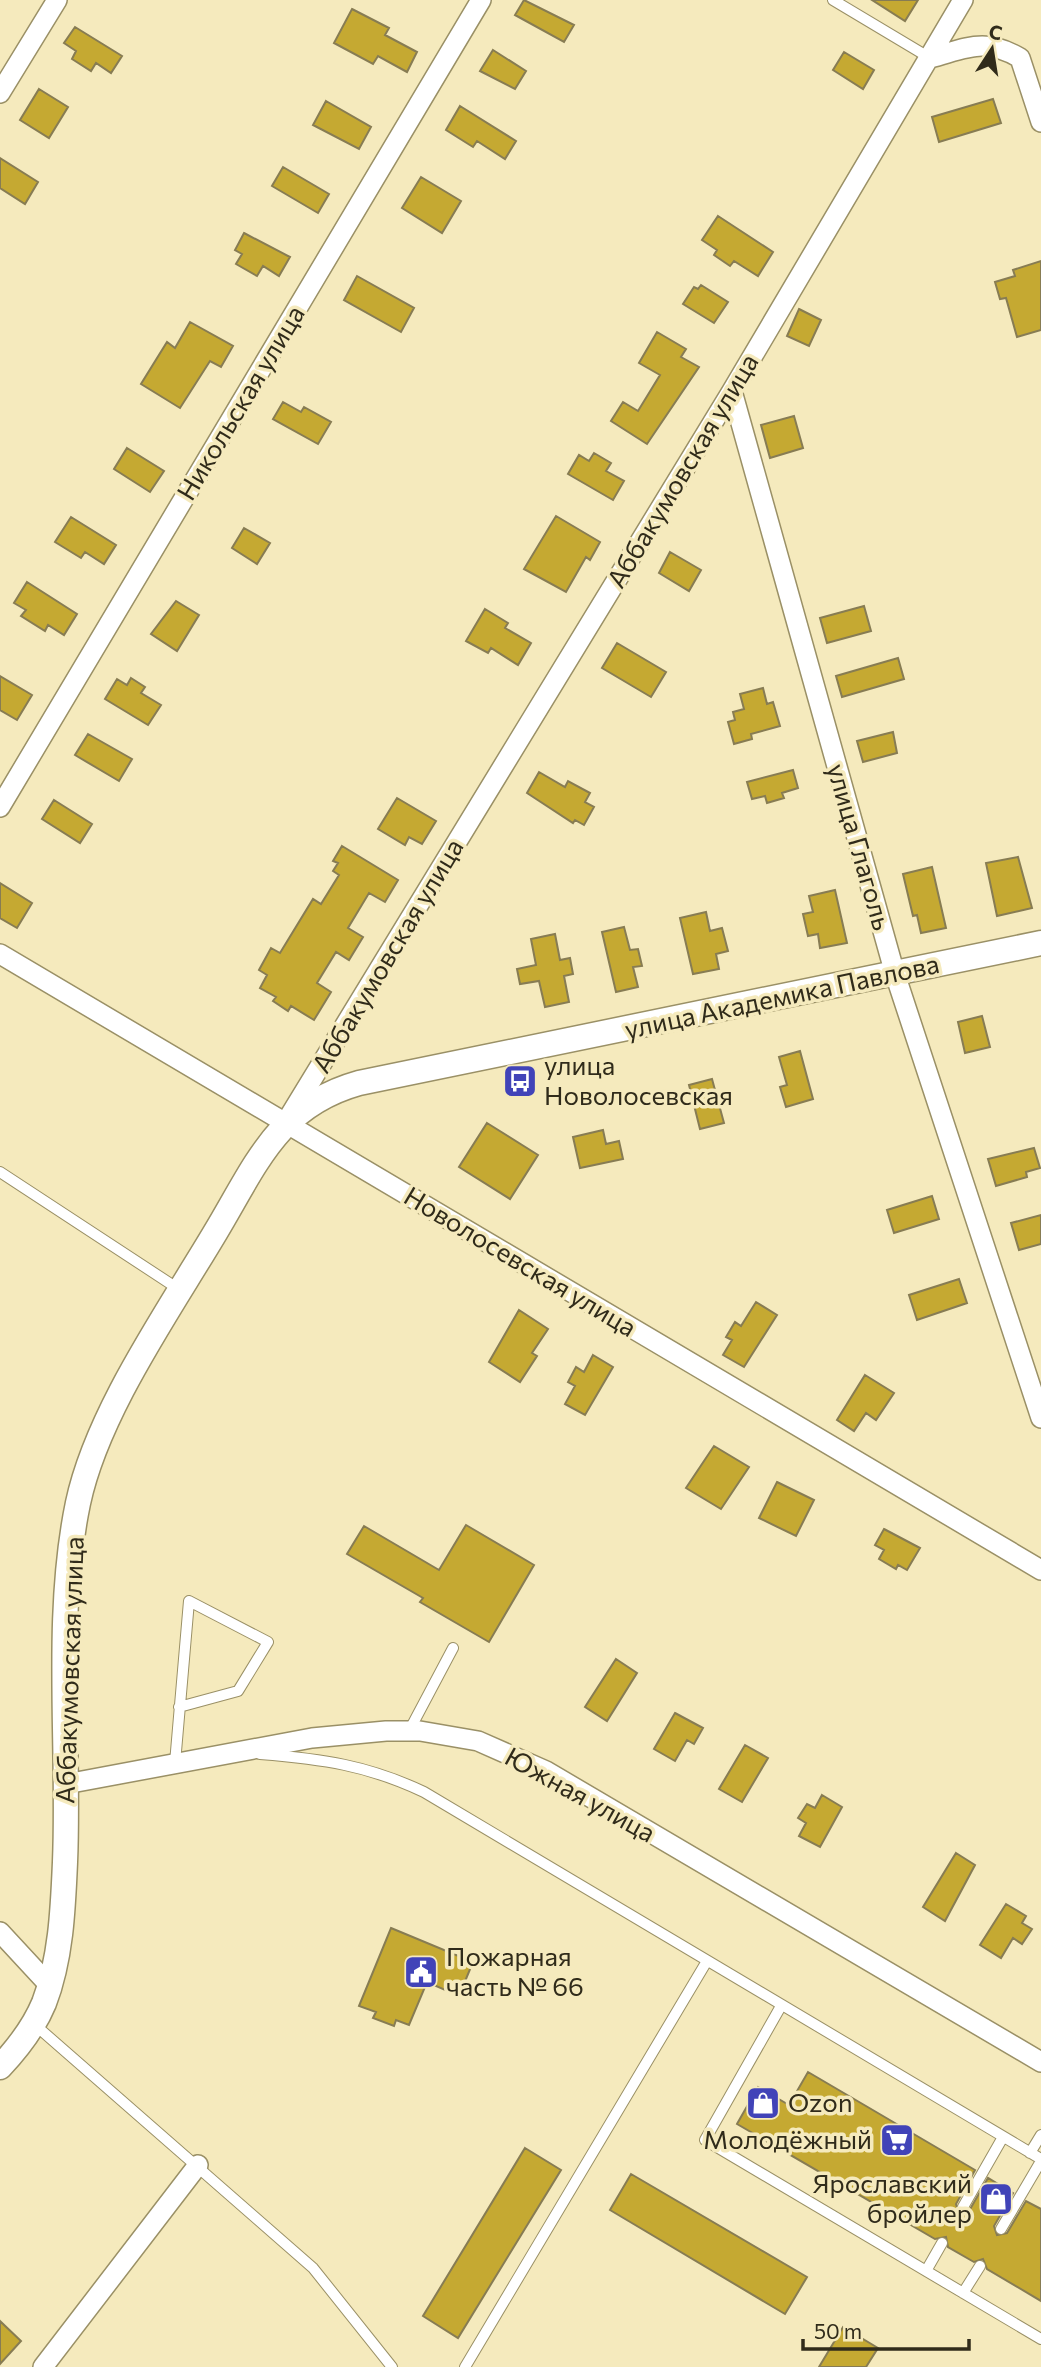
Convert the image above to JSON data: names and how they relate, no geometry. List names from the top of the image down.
{
  "streets": {
    "street": [
      "Никольская улица",
      "Аббакумовская улица",
      "улица Глаголь",
      "улица Академика Павлова",
      "Новолосевская улица",
      "Южная улица"
    ]
  },
  "crossings": [
    ["Аббакумовская улица", "улица Глаголь"],
    ["Аббакумовская улица", "улица Академика Павлова"],
    ["Аббакумовская улица", "Новолосевская улица"],
    ["Аббакумовская улица", "Южная улица"],
    ["улица Глаголь", "улица Академика Павлова"],
    ["улица Академика Павлова", "Новолосевская улица"]
  ],
  "places": {
    "bus stop": ["улица Новолосевская"],
    "public building": ["Пожарная часть № 66"],
    "shop": ["Ozon", "Ярославский бройлер"],
    "supermarket": ["Молодёжный"]
  },
  "scale_bar": "50 m",
  "north": "top"
}
